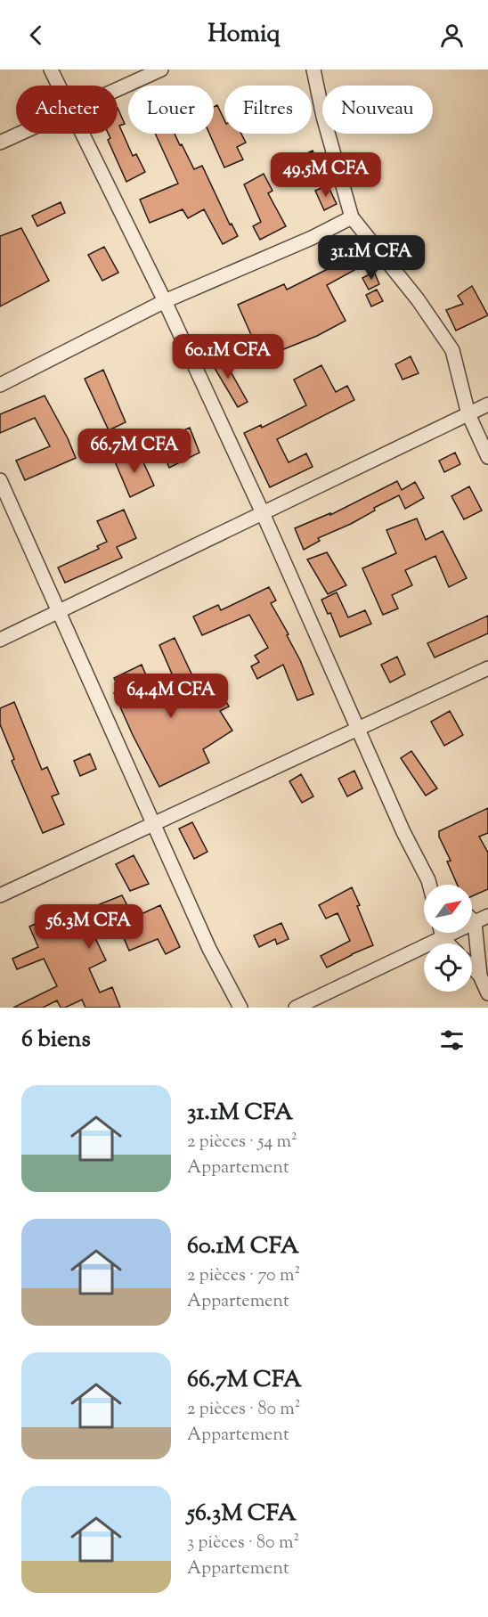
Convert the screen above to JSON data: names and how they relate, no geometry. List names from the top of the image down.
{
  "north": "top right",
  "page": {
    "header": "Homiq",
    "chip": [
      "Acheter",
      "Louer",
      "Filtres",
      "Nouveau"
    ],
    "price": [
      "49.5M CFA",
      "31.1M CFA",
      "60.1M CFA",
      "66.7M CFA",
      "64.4M CFA",
      "56.3M CFA"
    ],
    "heading": "6 biens",
    "list": [
      {
        "name": "31.1M CFA",
        "note": "2 pièces · 54 m² · Appartement"
      },
      {
        "name": "60.1M CFA",
        "note": "2 pièces · 70 m² · Appartement"
      },
      {
        "name": "66.7M CFA",
        "note": "2 pièces · 80 m² · Appartement"
      },
      {
        "name": "56.3M CFA",
        "note": "3 pièces · 80 m² · Appartement"
      }
    ]
  }
}
